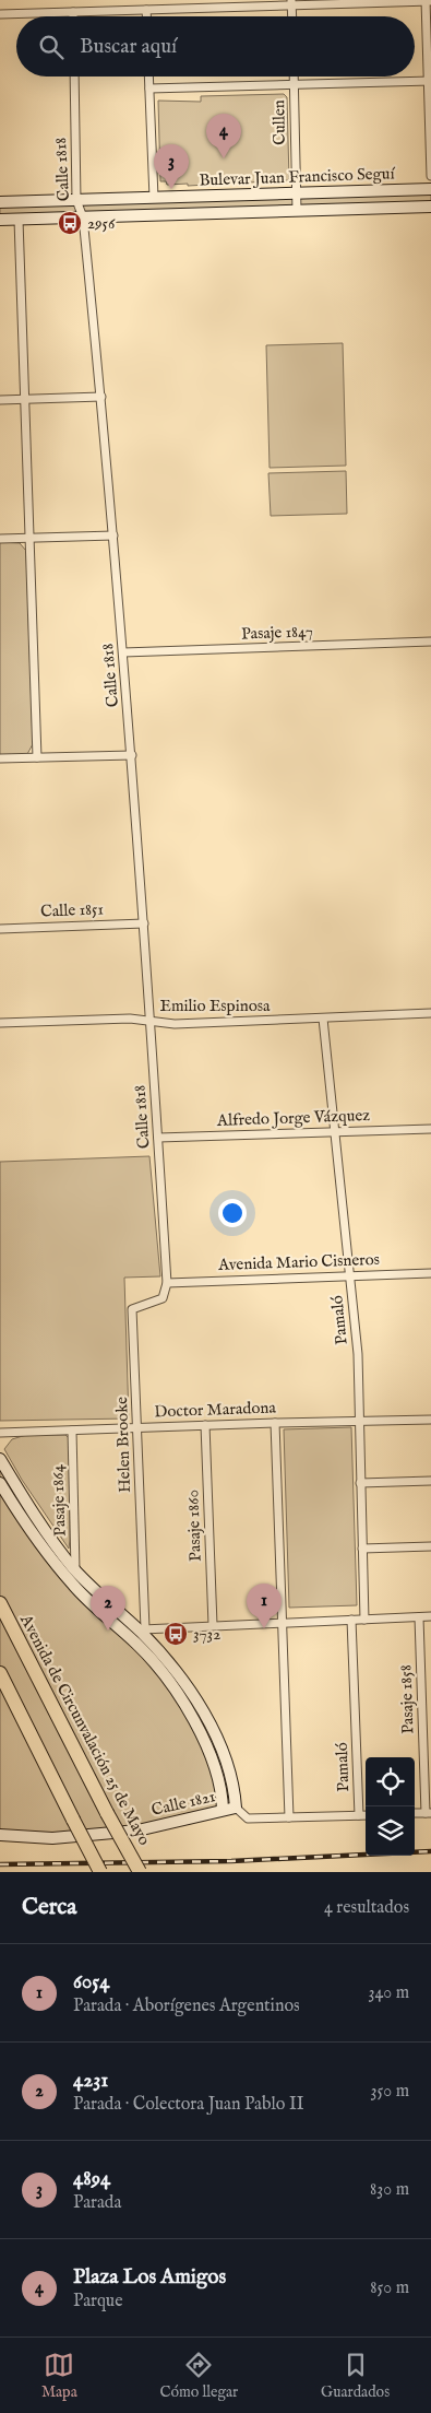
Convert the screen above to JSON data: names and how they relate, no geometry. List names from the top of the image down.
{
  "streets": {
    "highway": ["Avenida de Circunvalación 25 de Mayo"],
    "main road": ["Bulevar Juan Francisco Seguí", "Calle 1821"],
    "street": [
      "Cullen",
      "Calle 1818",
      "Pasaje 1847",
      "Calle 1851",
      "Emilio Espinosa",
      "Alfredo Jorge Vázquez",
      "Avenida Mario Cisneros",
      "Pamaló",
      "Doctor Maradona",
      "Helen Brooke",
      "Pasaje 1864",
      "Pasaje 1860",
      "Pasaje 1858"
    ]
  },
  "crossings": [
    ["Cullen", "Bulevar Juan Francisco Seguí"],
    ["Calle 1818", "Bulevar Juan Francisco Seguí"],
    ["Calle 1818", "Pasaje 1847"],
    ["Calle 1818", "Calle 1851"],
    ["Calle 1818", "Emilio Espinosa"],
    ["Calle 1818", "Alfredo Jorge Vázquez"],
    ["Calle 1818", "Avenida Mario Cisneros"],
    ["Calle 1818", "Helen Brooke"],
    ["Emilio Espinosa", "Pamaló"],
    ["Alfredo Jorge Vázquez", "Pamaló"],
    ["Avenida Mario Cisneros", "Pamaló"],
    ["Avenida Mario Cisneros", "Helen Brooke"],
    ["Pamaló", "Doctor Maradona"],
    ["Pamaló", "Calle 1821"],
    ["Doctor Maradona", "Helen Brooke"],
    ["Doctor Maradona", "Pasaje 1864"],
    ["Doctor Maradona", "Pasaje 1860"]
  ],
  "places": {
    "bus stop": ["2956", "3732"]
  },
  "page": {
    "search": "Buscar aquí",
    "pins": [
      "4",
      "3",
      "1",
      "2"
    ],
    "heading": ["Cerca", "4 resultados"],
    "list": [
      {
        "mark": "1",
        "name": "6054",
        "note": "Parada · Aborígenes Argentinos",
        "value": "340 m"
      },
      {
        "mark": "2",
        "name": "4231",
        "note": "Parada · Colectora Juan Pablo II",
        "value": "350 m"
      },
      {
        "mark": "3",
        "name": "4894",
        "note": "Parada",
        "value": "830 m"
      },
      {
        "mark": "4",
        "name": "Plaza Los Amigos",
        "note": "Parque",
        "value": "850 m"
      }
    ],
    "nav": ["Mapa", "Cómo llegar", "Guardados"]
  }
}
